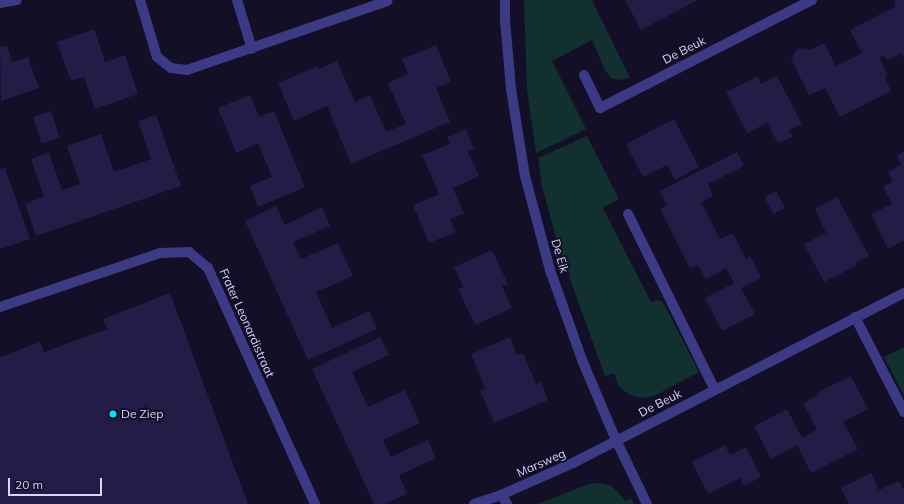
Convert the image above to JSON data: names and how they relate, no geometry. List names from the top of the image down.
{
  "streets": {
    "street": [
      "De Beuk",
      "De Eik",
      "Frater Leonardistraat",
      "Marsweg"
    ]
  },
  "crossings": [
    ["De Beuk", "De Eik"],
    ["De Beuk", "Marsweg"],
    ["De Eik", "Marsweg"]
  ],
  "places": ["De Ziep"],
  "scale_bar": "20 m"
}
